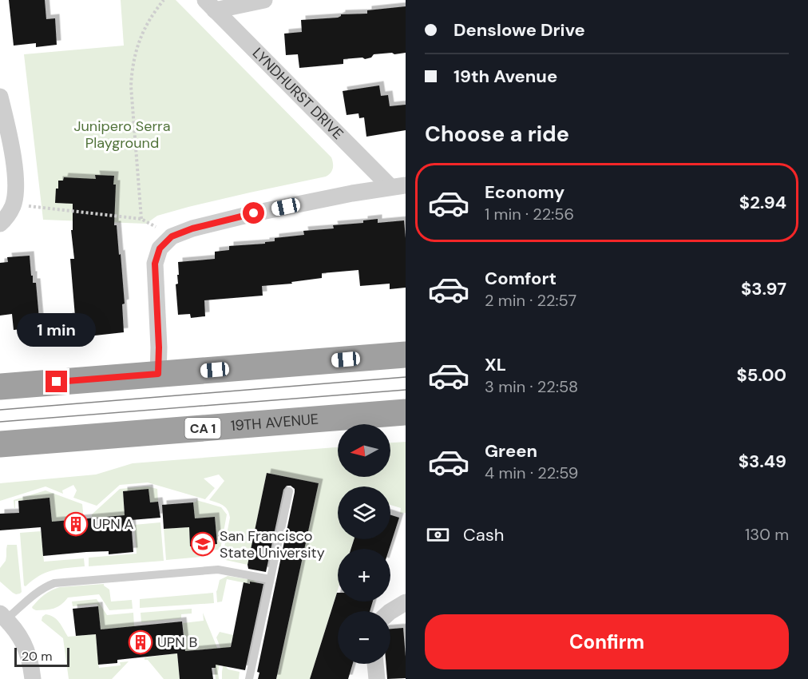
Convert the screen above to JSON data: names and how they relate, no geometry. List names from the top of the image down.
{
  "streets": {
    "highway": ["19TH AVENUE", "CA 1"],
    "street": ["LYNDHURST DRIVE"]
  },
  "parks": ["Junipero Serra Playground"],
  "places": {
    "building": ["UPN A", "UPN B"],
    "school or university": ["San Francisco State University"]
  },
  "scale_bar": "20 m",
  "north": "left",
  "page": {
    "banner": ["Denslowe Drive", "19th Avenue"],
    "heading": "Choose a ride",
    "list": [
      {
        "name": "Economy",
        "note": "1 min · 22:56",
        "value": "$2.94"
      },
      {
        "name": "Comfort",
        "note": "2 min · 22:57",
        "value": "$3.97"
      },
      {
        "name": "XL",
        "note": "3 min · 22:58",
        "value": "$5.00"
      },
      {
        "name": "Green",
        "note": "4 min · 22:59",
        "value": "$3.49"
      }
    ],
    "bubble": "1 min",
    "map_buttons": ["+", "−"],
    "pay": ["Cash", "130 m"],
    "buttons": "Confirm",
    "scale": "20 m"
  }
}
